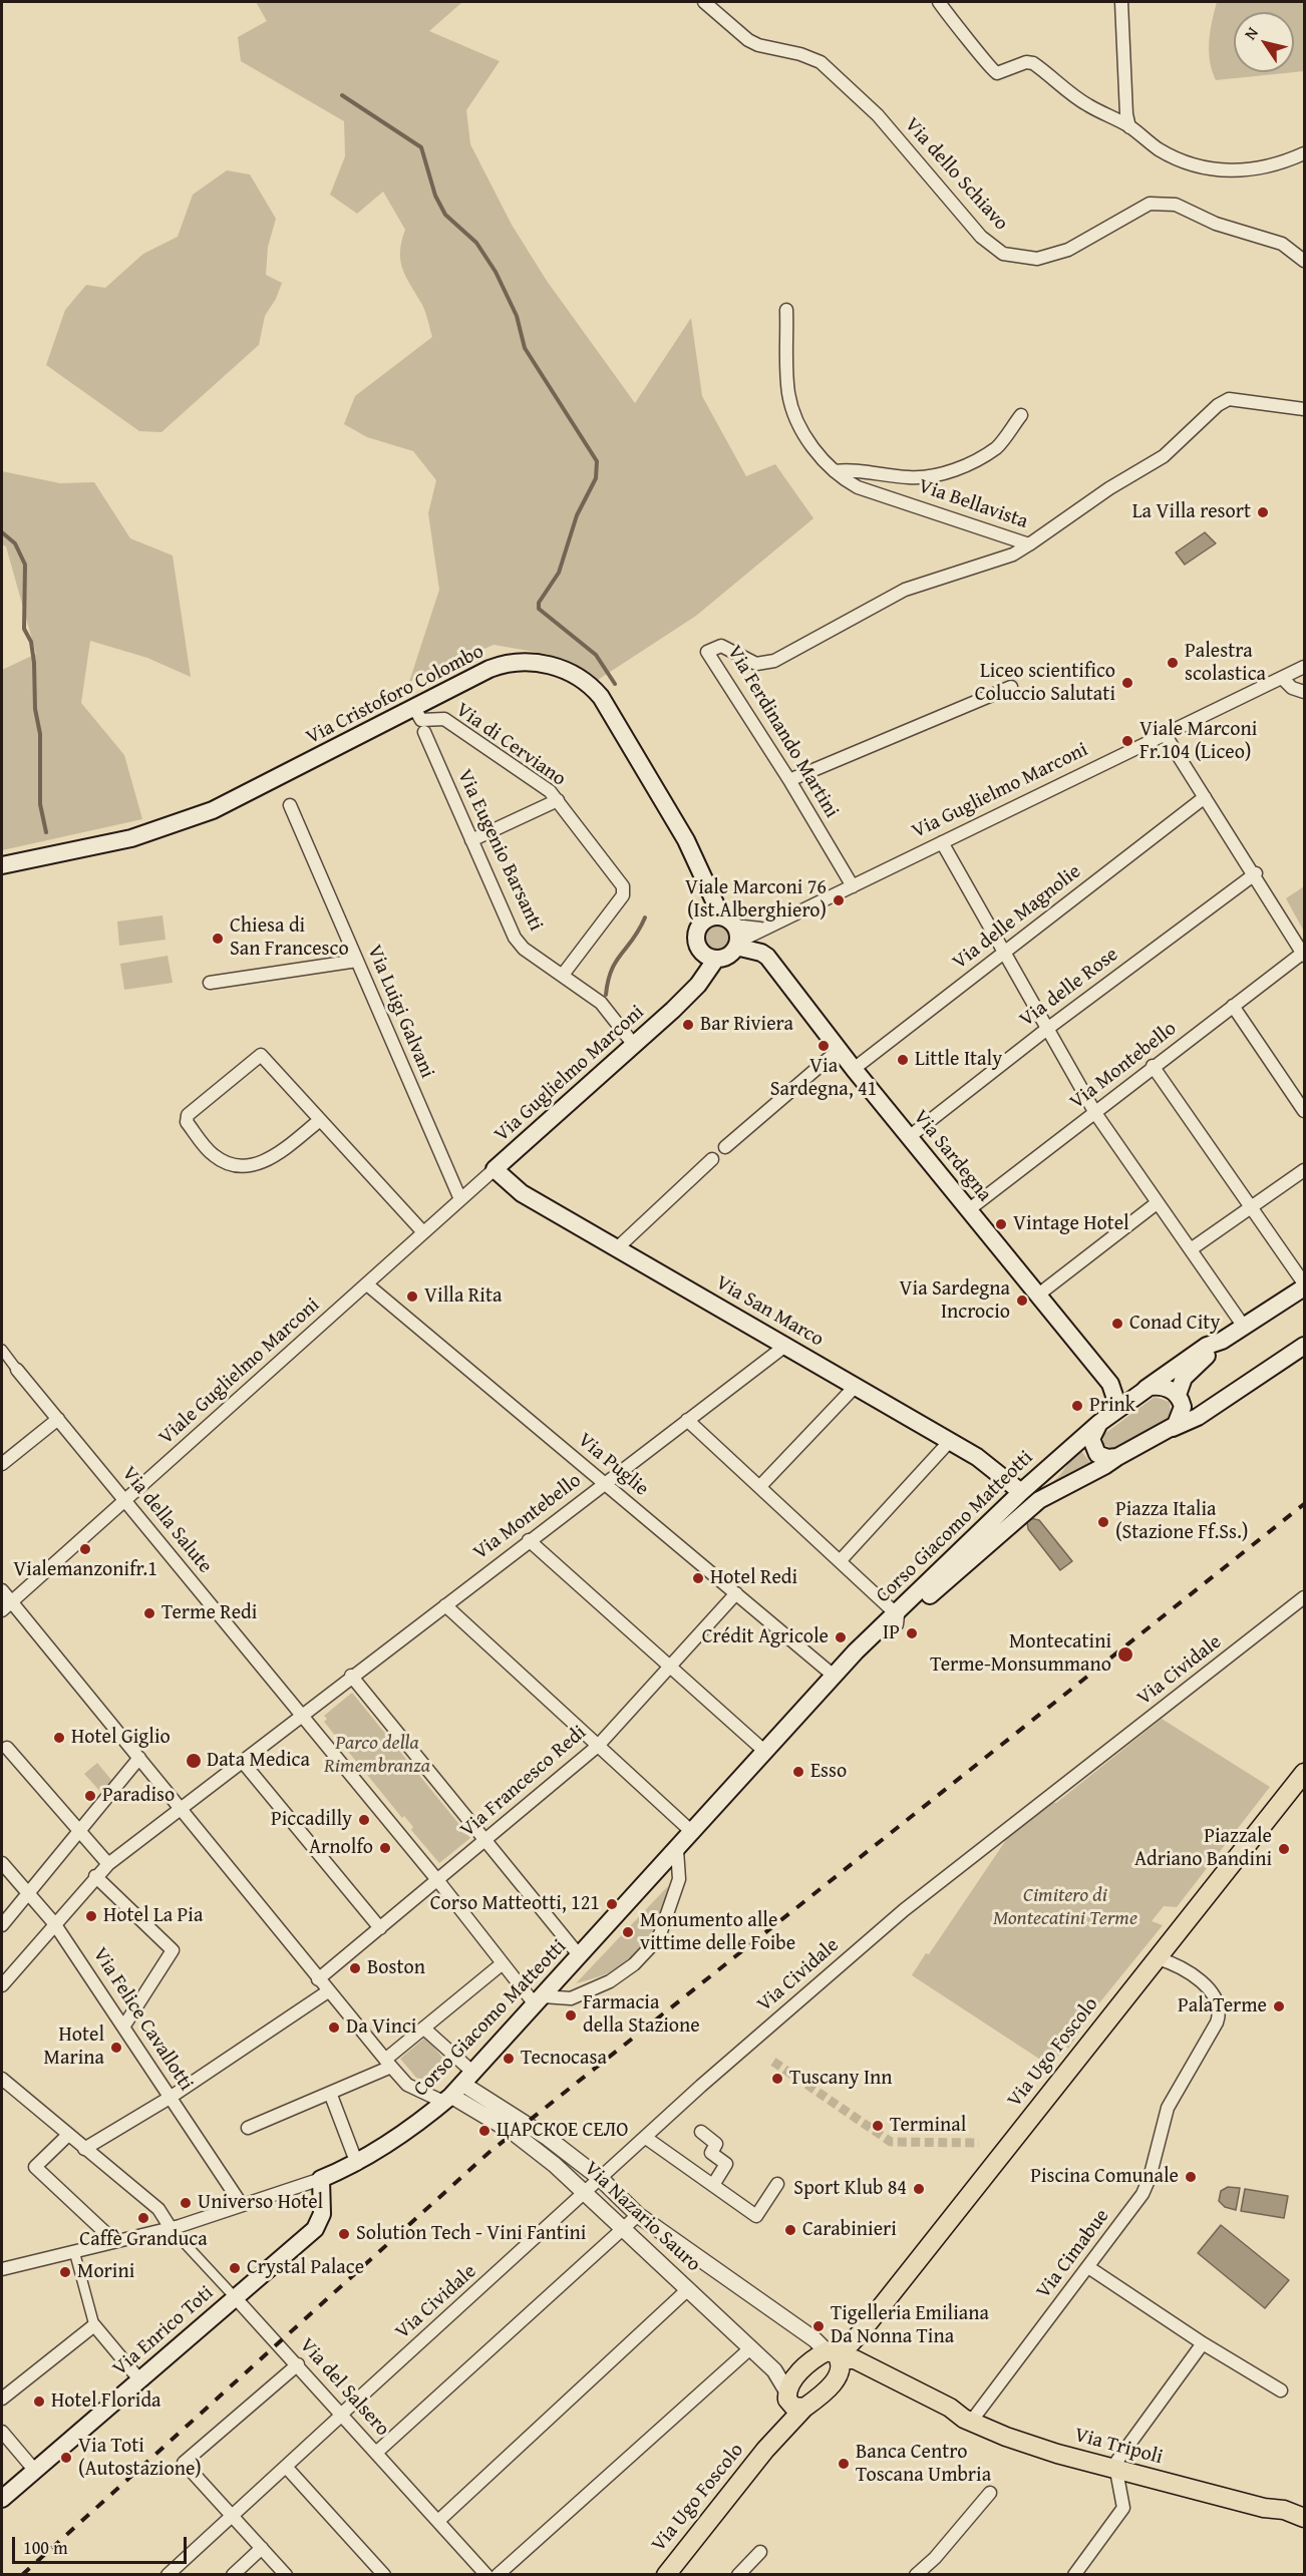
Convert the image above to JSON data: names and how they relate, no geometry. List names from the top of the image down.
{
  "streets": {
    "main road": [
      "Via Cristoforo Colombo",
      "Via Guglielmo Marconi",
      "Via Sardegna",
      "Via San Marco",
      "Corso Giacomo Matteotti",
      "Via Ugo Foscolo",
      "Via Enrico Toti",
      "Via Tripoli"
    ],
    "street": [
      "Via dello Schiavo",
      "Via Bellavista",
      "Via Ferdinando Martini",
      "Via di Cerviano",
      "Via Eugenio Barsanti",
      "Via delle Magnolie",
      "Via delle Rose",
      "Via Luigi Galvani",
      "Via Montebello",
      "Viale Guglielmo Marconi",
      "Via Puglie",
      "Via della Salute",
      "Via Cividale",
      "Via Francesco Redi",
      "Via Felice Cavallotti",
      "Via Nazario Sauro",
      "Via Cimabue",
      "Via del Salsero"
    ]
  },
  "crossings": [
    ["Via Bellavista", "Via Ferdinando Martini"],
    ["Via Cristoforo Colombo", "Via di Cerviano"],
    ["Via Cristoforo Colombo", "Via Guglielmo Marconi"],
    ["Via Cristoforo Colombo", "Via Sardegna"],
    ["Via Ferdinando Martini", "Via Guglielmo Marconi"],
    ["Via di Cerviano", "Via Eugenio Barsanti"],
    ["Via Guglielmo Marconi", "Via Eugenio Barsanti"],
    ["Via Guglielmo Marconi", "Via Sardegna"],
    ["Via Guglielmo Marconi", "Via San Marco"],
    ["Via Guglielmo Marconi", "Viale Guglielmo Marconi"],
    ["Via delle Magnolie", "Via Sardegna"],
    ["Via delle Rose", "Via Sardegna"],
    ["Via Luigi Galvani", "Viale Guglielmo Marconi"],
    ["Via Montebello", "Via Sardegna"],
    ["Via Montebello", "Via San Marco"],
    ["Via Montebello", "Via Puglie"],
    ["Via Montebello", "Via della Salute"],
    ["Via Sardegna", "Corso Giacomo Matteotti"],
    ["Via San Marco", "Viale Guglielmo Marconi"],
    ["Via San Marco", "Corso Giacomo Matteotti"],
    ["Viale Guglielmo Marconi", "Via Puglie"],
    ["Viale Guglielmo Marconi", "Via della Salute"],
    ["Via Puglie", "Corso Giacomo Matteotti"],
    ["Via Puglie", "Via Francesco Redi"],
    ["Via della Salute", "Corso Giacomo Matteotti"],
    ["Via della Salute", "Via Francesco Redi"],
    ["Corso Giacomo Matteotti", "Via Felice Cavallotti"],
    ["Corso Giacomo Matteotti", "Via Nazario Sauro"],
    ["Corso Giacomo Matteotti", "Via Enrico Toti"],
    ["Corso Giacomo Matteotti", "Via del Salsero"],
    ["Via Cividale", "Via Nazario Sauro"],
    ["Via Cividale", "Via del Salsero"],
    ["Via Ugo Foscolo", "Via Cimabue"],
    ["Via Ugo Foscolo", "Via Tripoli"],
    ["Via Cimabue", "Via Tripoli"],
    ["Via Enrico Toti", "Via del Salsero"]
  ],
  "parks": ["Parco della Rimembranza", "Cimitero di Montecatini Terme"],
  "places": [
    "La Villa resort",
    "Palestra scolastica",
    "Liceo scientifico Coluccio Salutati",
    "Viale Marconi Fr.104 (Liceo)",
    "Viale Marconi 76 (Ist.Alberghiero)",
    "Chiesa di San Francesco",
    "Bar Riviera",
    "Via Sardegna, 41",
    "Little Italy",
    "Vintage Hotel",
    "Villa Rita",
    "Via Sardegna Incrocio",
    "Conad City",
    "Prink",
    "Piazza Italia (Stazione Ff.Ss.)",
    "Vialemanzonifr.1",
    "Hotel Redi",
    "Terme Redi",
    "IP",
    "Crédit Agricole",
    "Montecatini Terme-Monsummano",
    "Hotel Giglio",
    "Data Medica",
    "Esso",
    "Paradiso",
    "Piccadilly",
    "Arnolfo",
    "Piazzale Adriano Bandini",
    "Corso Matteotti, 121",
    "Hotel La Pia",
    "Monumento alle vittime delle Foibe",
    "Boston",
    "PalaTerme",
    "Farmacia della Stazione",
    "Da Vinci",
    "Hotel Marina",
    "Tecnocasa",
    "Tuscany Inn",
    "Terminal",
    "ЦАРСКОЕ СЕЛО",
    "Piscina Comunale",
    "Sport Klub 84",
    "Universo Hotel",
    "Caffè Granduca",
    "Carabinieri",
    "Solution Tech - Vini Fantini",
    "Crystal Palace",
    "Morini",
    "Tigelleria Emiliana Da Nonna Tina",
    "Hotel Florida",
    "Via Toti (Autostazione)",
    "Banca Centro Toscana Umbria"
  ],
  "scale_bar": "100 m",
  "north": "top left"
}
